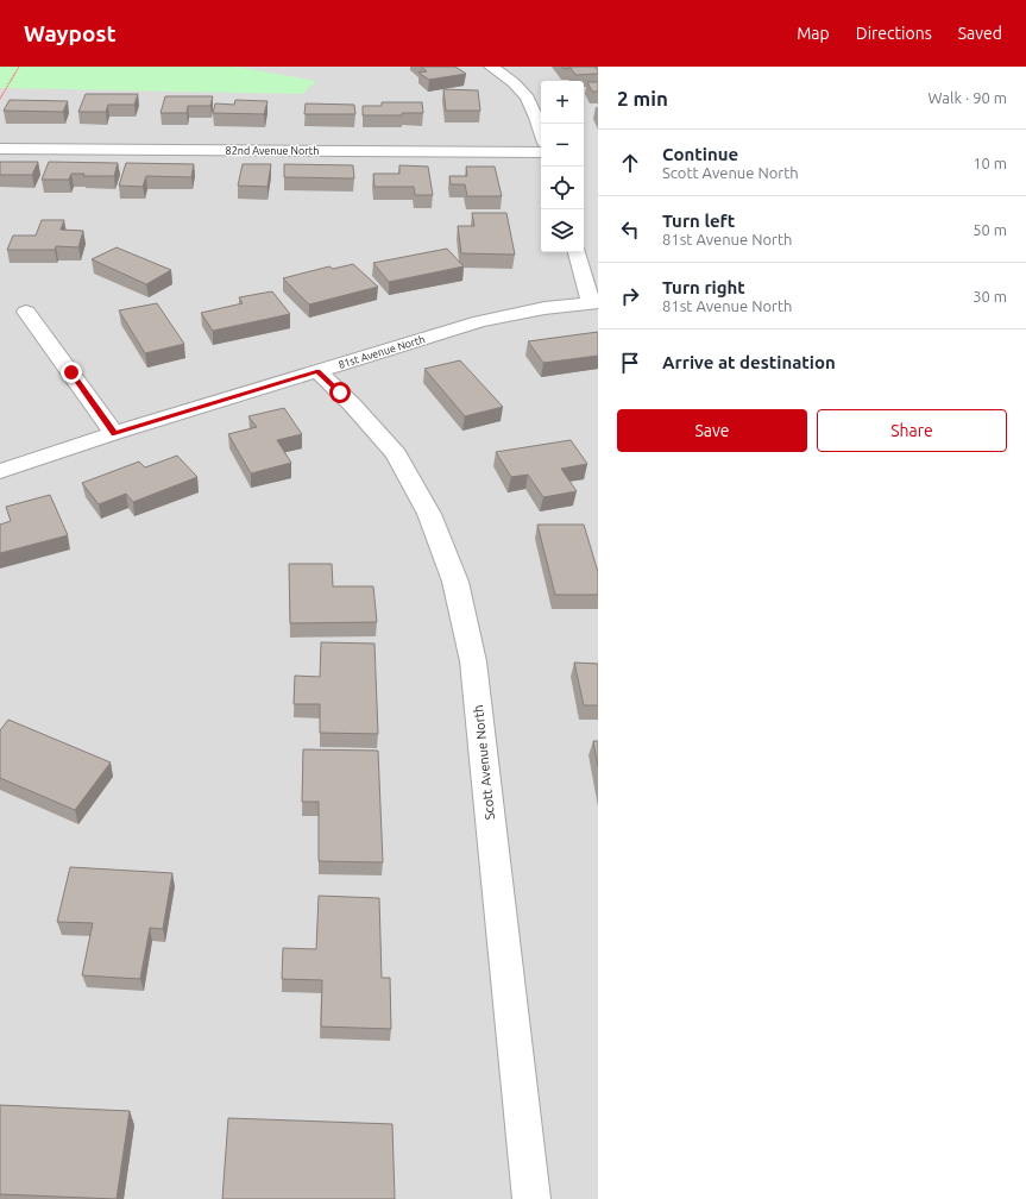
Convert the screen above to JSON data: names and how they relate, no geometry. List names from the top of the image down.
{
  "streets": {
    "street": ["82nd Avenue North", "81st Avenue North", "Scott Avenue North"]
  },
  "crossings": [
    ["81st Avenue North", "Scott Avenue North"]
  ],
  "page": {
    "header": "Waypost",
    "nav": ["Map", "Directions", "Saved"],
    "heading": ["2 min", "Walk · 90 m"],
    "map_buttons": ["+", "−"],
    "list": [
      ["Continue", "Scott Avenue North", "10 m"],
      ["Turn left", "81st Avenue North", "50 m"],
      ["Turn right", "81st Avenue North", "30 m"],
      "Arrive at destination"
    ],
    "buttons": ["Save", "Share"]
  }
}
